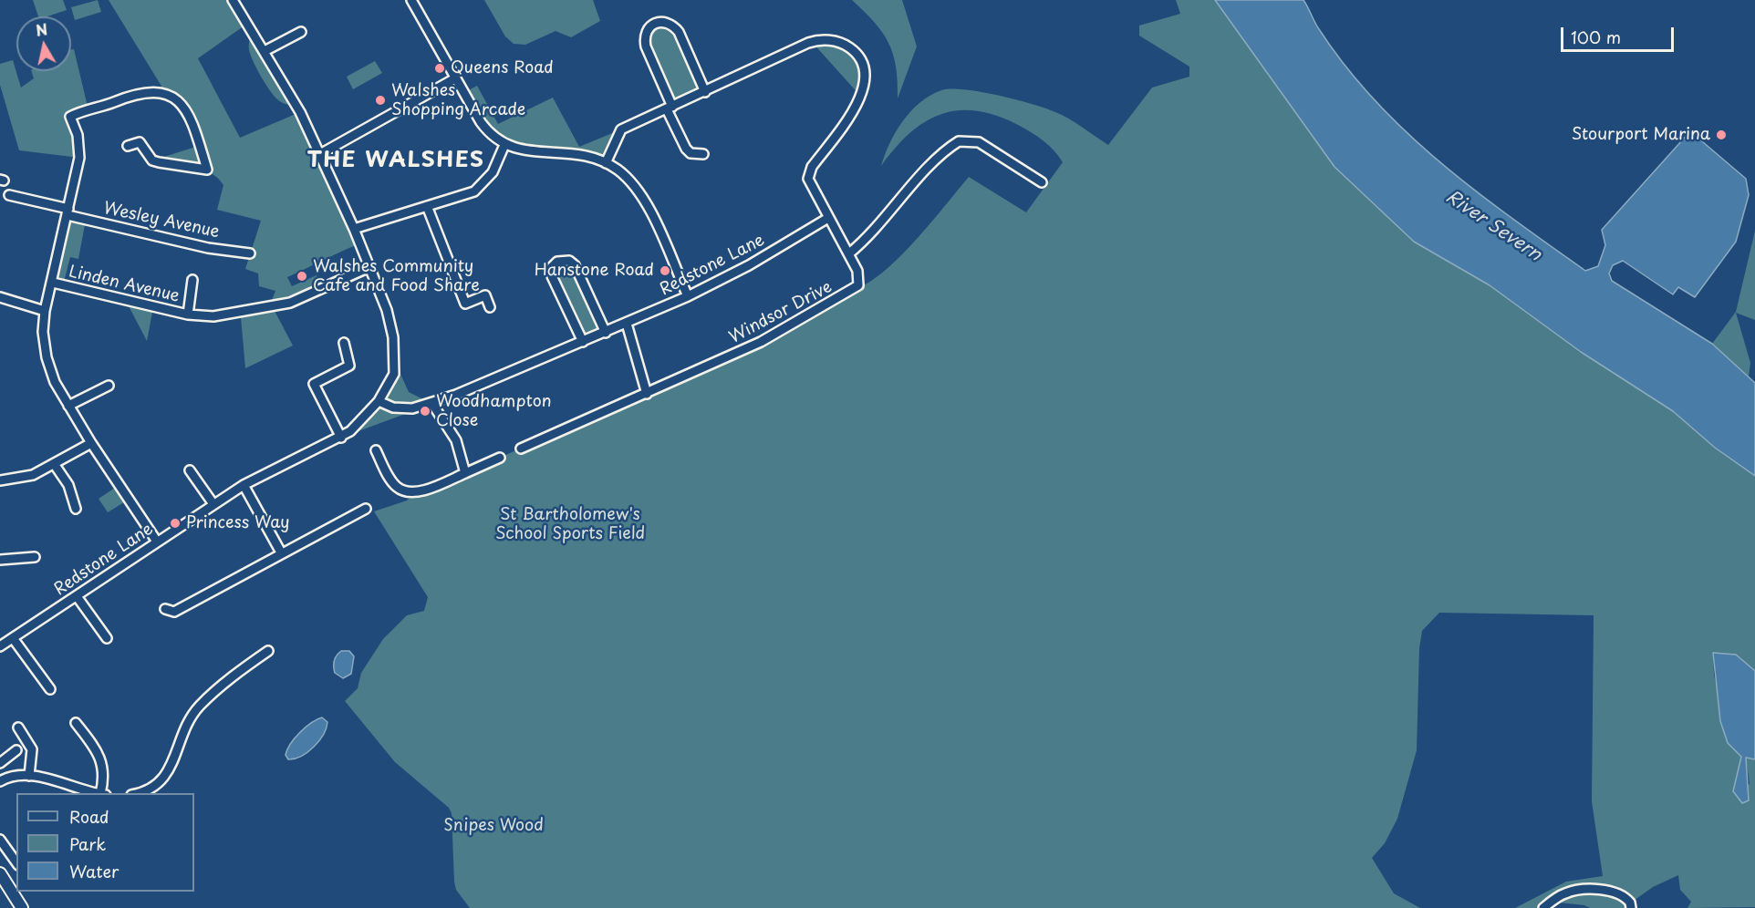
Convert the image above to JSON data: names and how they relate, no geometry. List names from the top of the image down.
{
  "streets": {
    "street": [
      "Wesley Avenue",
      "Redstone Lane",
      "Linden Avenue",
      "Windsor Drive"
    ]
  },
  "crossings": [
    ["Redstone Lane", "Linden Avenue"],
    ["Redstone Lane", "Windsor Drive"]
  ],
  "districts": ["THE WALSHES"],
  "water": ["River Severn"],
  "parks": ["St Bartholomew's School Sports Field", "Snipes Wood"],
  "places": [
    "Queens Road",
    "Walshes Shopping Arcade",
    "Stourport Marina",
    "Hanstone Road",
    "Walshes Community Cafe and Food Share",
    "Woodhampton Close",
    "Princess Way"
  ],
  "legend": ["Road", "Park", "Water"],
  "scale_bar": "100 m",
  "north": "top"
}
